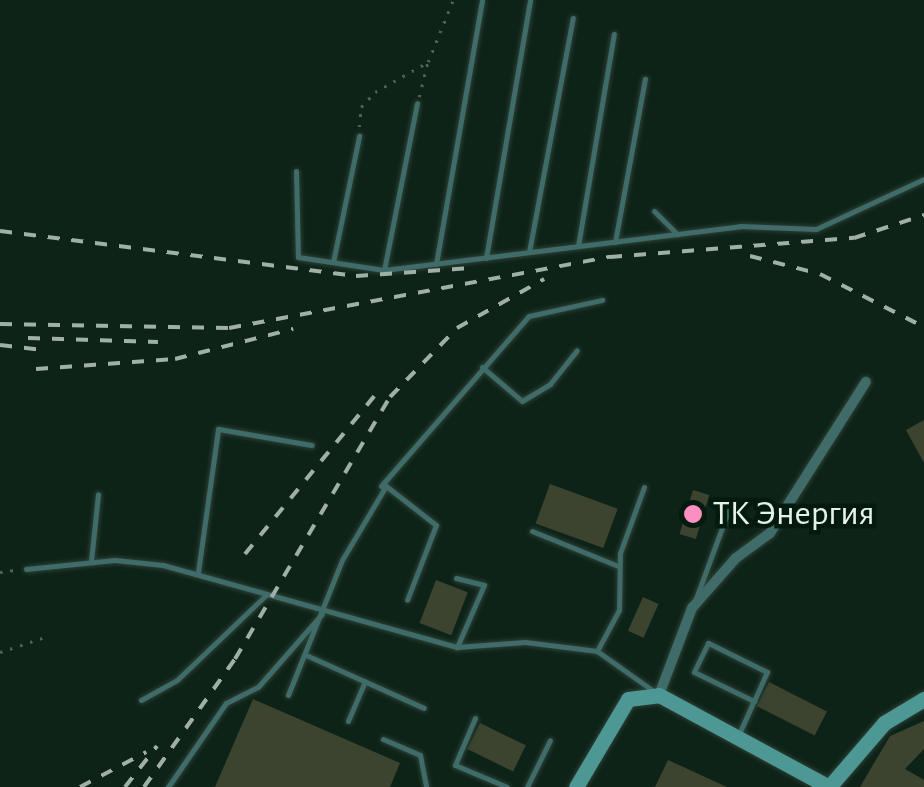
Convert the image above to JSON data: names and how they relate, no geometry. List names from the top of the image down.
{
  "places": ["ТК Энергия"]
}
